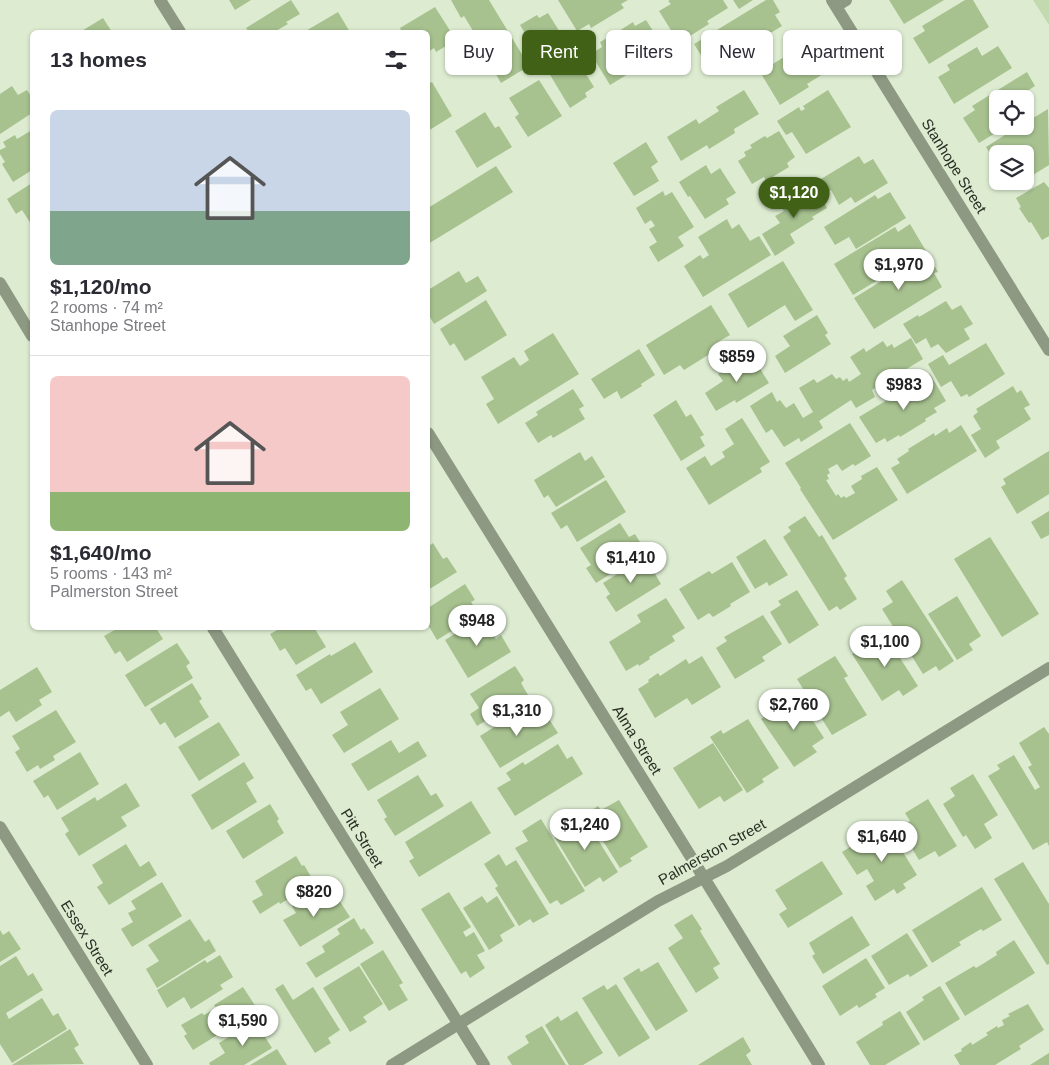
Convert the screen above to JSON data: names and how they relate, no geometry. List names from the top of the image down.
{
  "streets": {
    "street": [
      "Stanhope Street",
      "Alma Street",
      "Pitt Street",
      "Palmerston Street",
      "Essex Street"
    ]
  },
  "crossings": [
    ["Alma Street", "Palmerston Street"],
    ["Pitt Street", "Palmerston Street"]
  ],
  "page": {
    "chip": [
      "Buy",
      "Rent",
      "Filters",
      "New",
      "Apartment"
    ],
    "heading": "13 homes",
    "list": [
      {
        "name": "$1,120/mo",
        "note": "2 rooms · 74 m² · Stanhope Street"
      },
      {
        "name": "$1,640/mo",
        "note": "5 rooms · 143 m² · Palmerston Street"
      }
    ],
    "price": [
      "$1,120",
      "$1,970",
      "$859",
      "$983",
      "$1,410",
      "$948",
      "$1,100",
      "$2,760",
      "$1,310",
      "$1,240",
      "$1,640",
      "$820",
      "$1,590"
    ]
  }
}
